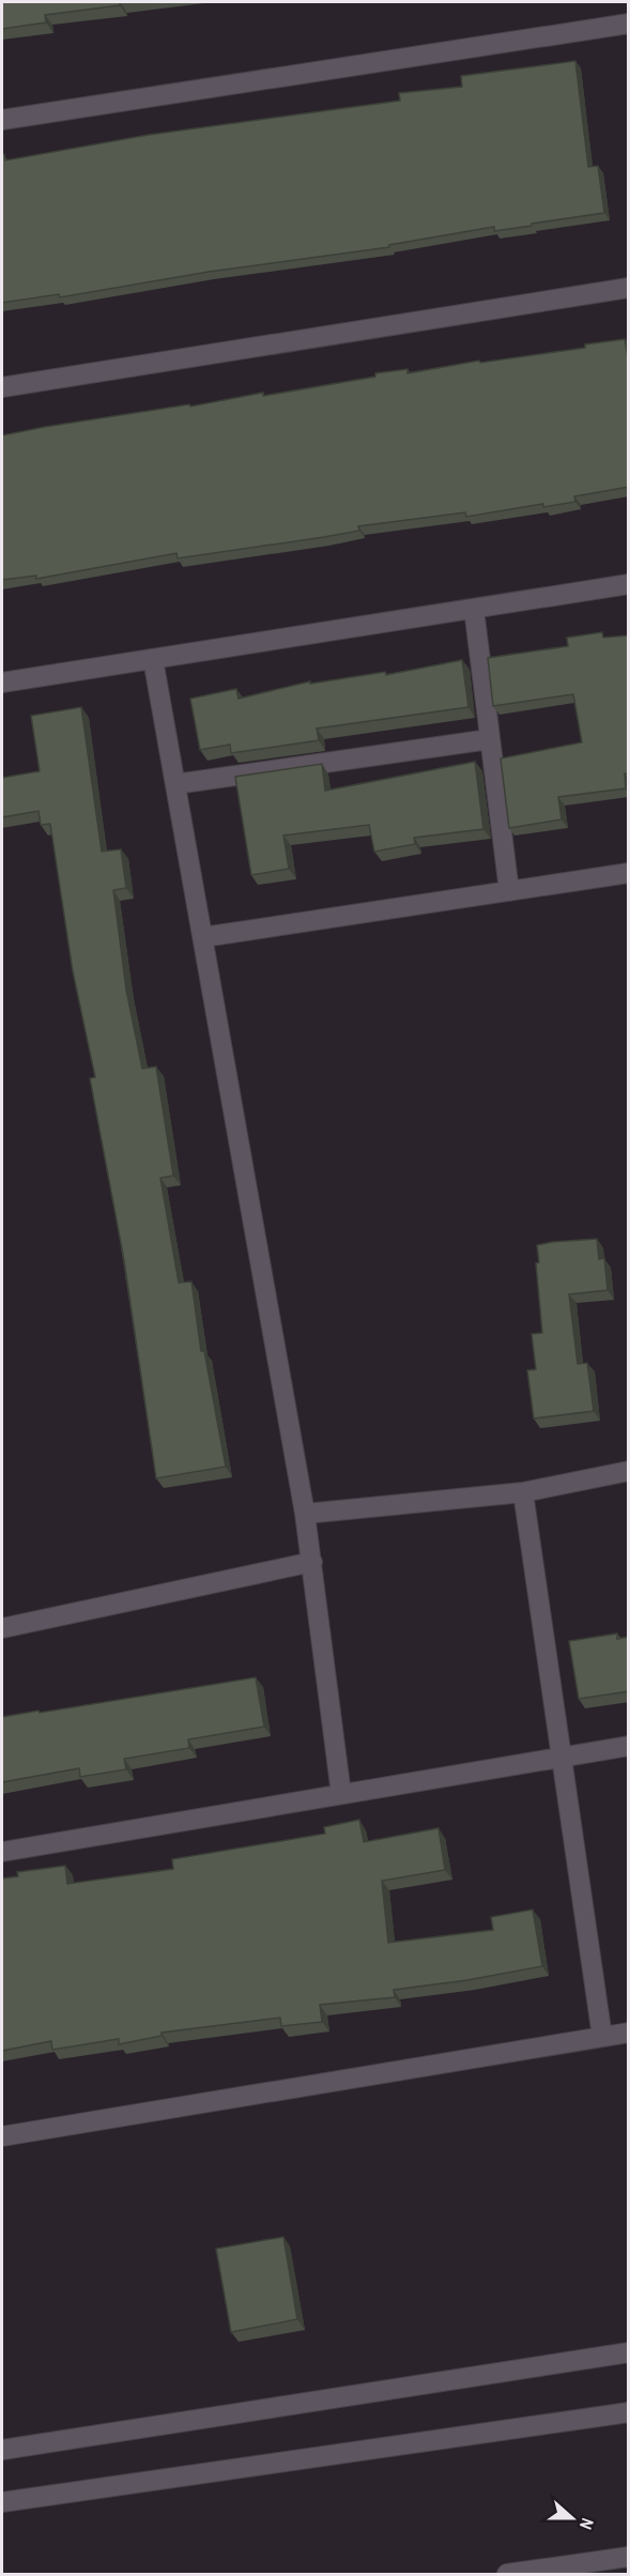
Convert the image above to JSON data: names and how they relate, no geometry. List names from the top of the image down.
{
  "north": "right"
}
